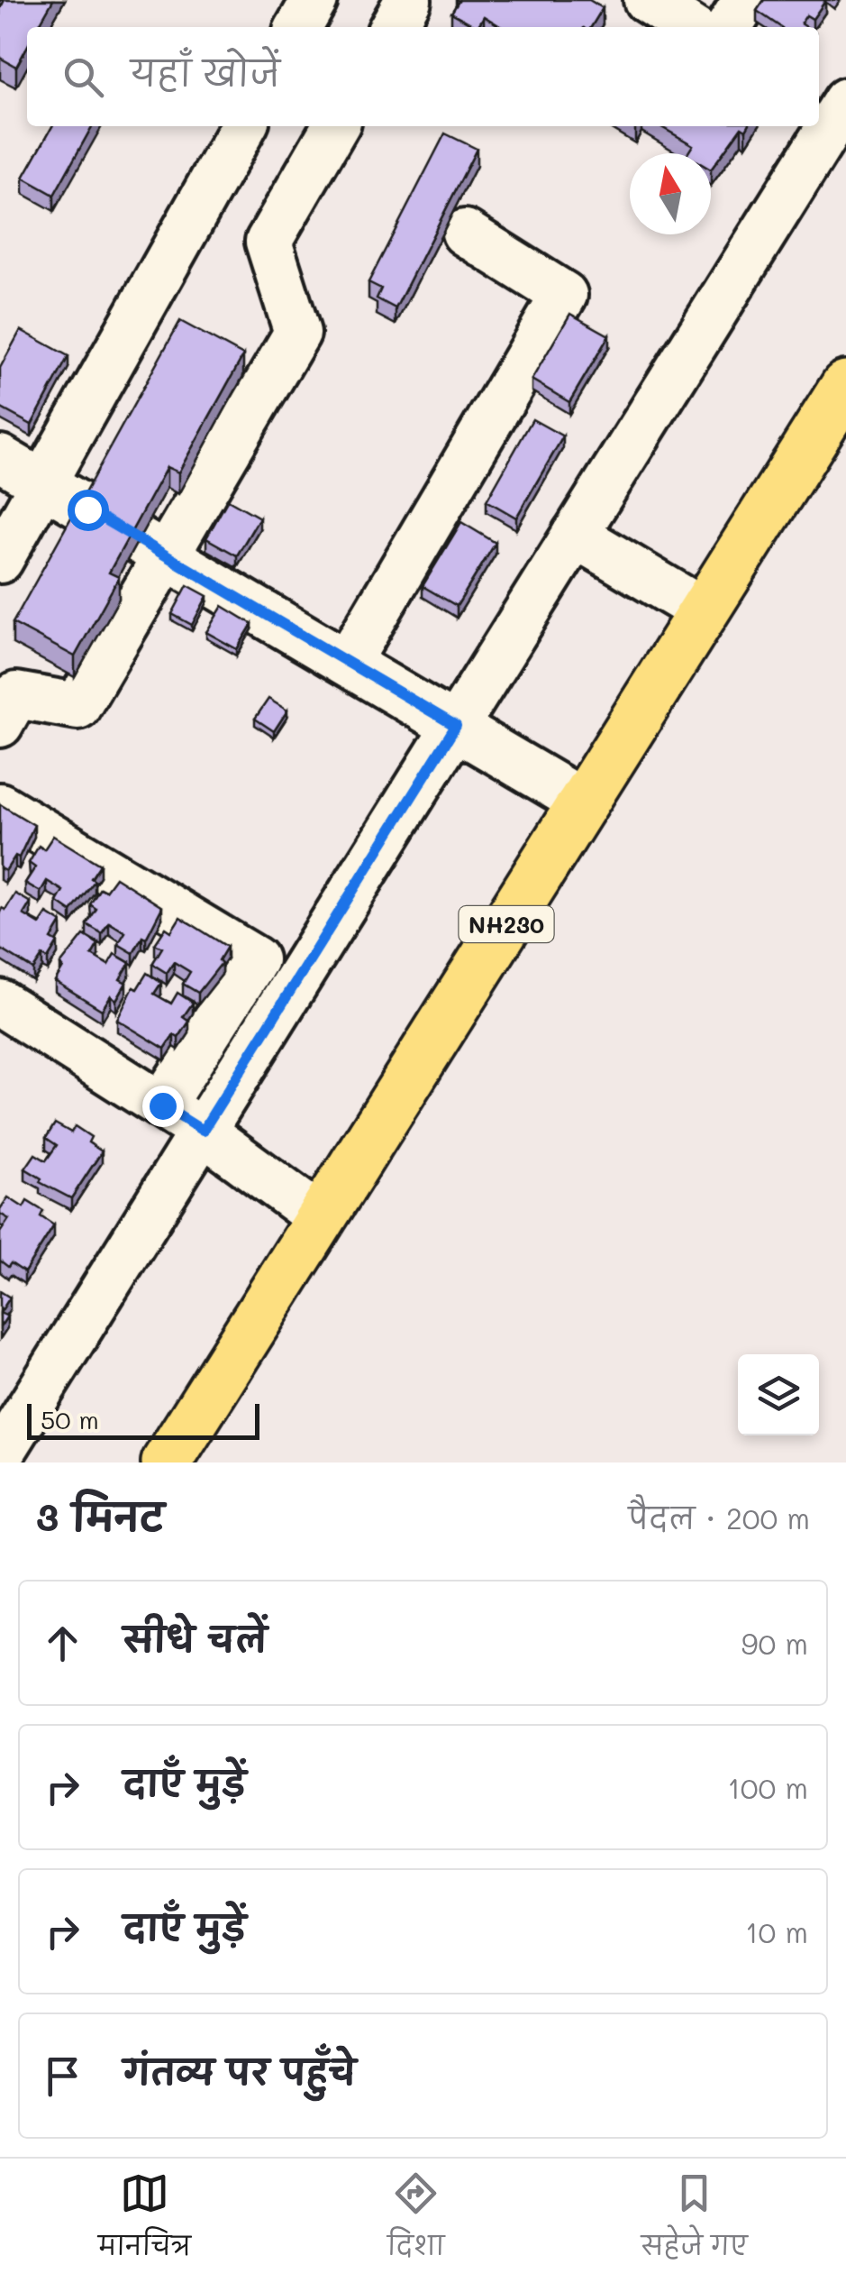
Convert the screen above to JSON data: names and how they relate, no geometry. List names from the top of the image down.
{
  "streets": {
    "highway": ["NH230"]
  },
  "scale_bar": "50 m",
  "north": "top",
  "page": {
    "search": "यहाँ खोजें",
    "scale": "50 m",
    "heading": ["3 मिनट", "पैदल · 200 m"],
    "list": [
      ["सीधे चलें", "90 m"],
      ["दाएँ मुड़ें", "100 m"],
      ["दाएँ मुड़ें", "10 m"],
      "गंतव्य पर पहुँचे"
    ],
    "nav": ["मानचित्र", "दिशा", "सहेजे गए"]
  }
}
